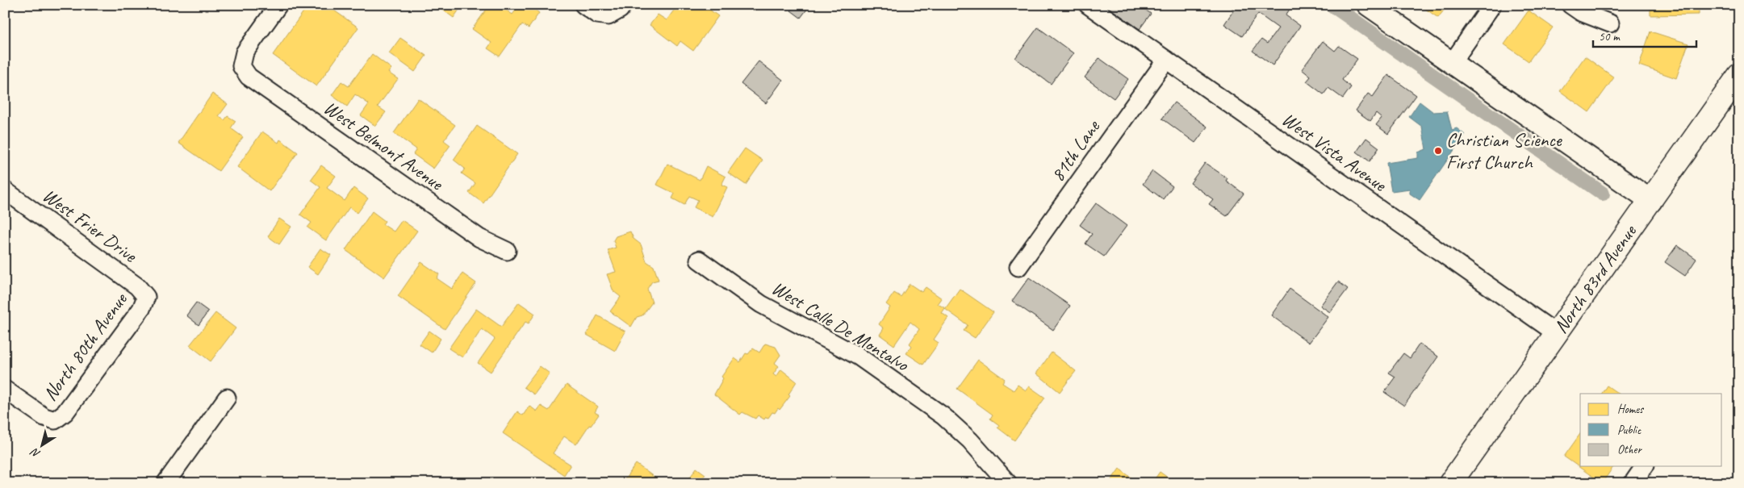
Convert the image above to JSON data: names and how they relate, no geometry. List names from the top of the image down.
{
  "streets": {
    "main road": ["North 83rd Avenue"],
    "street": [
      "West Belmont Avenue",
      "81th Lane",
      "West Vista Avenue",
      "West Frier Drive",
      "West Calle De Montalvo",
      "North 80th Avenue"
    ]
  },
  "crossings": [
    ["81th Lane", "West Vista Avenue"],
    ["West Vista Avenue", "North 83rd Avenue"],
    ["West Frier Drive", "North 80th Avenue"]
  ],
  "places": ["Christian Science First Church"],
  "legend": ["Homes", "Public", "Other"],
  "scale_bar": "50 m",
  "north": "bottom left"
}
